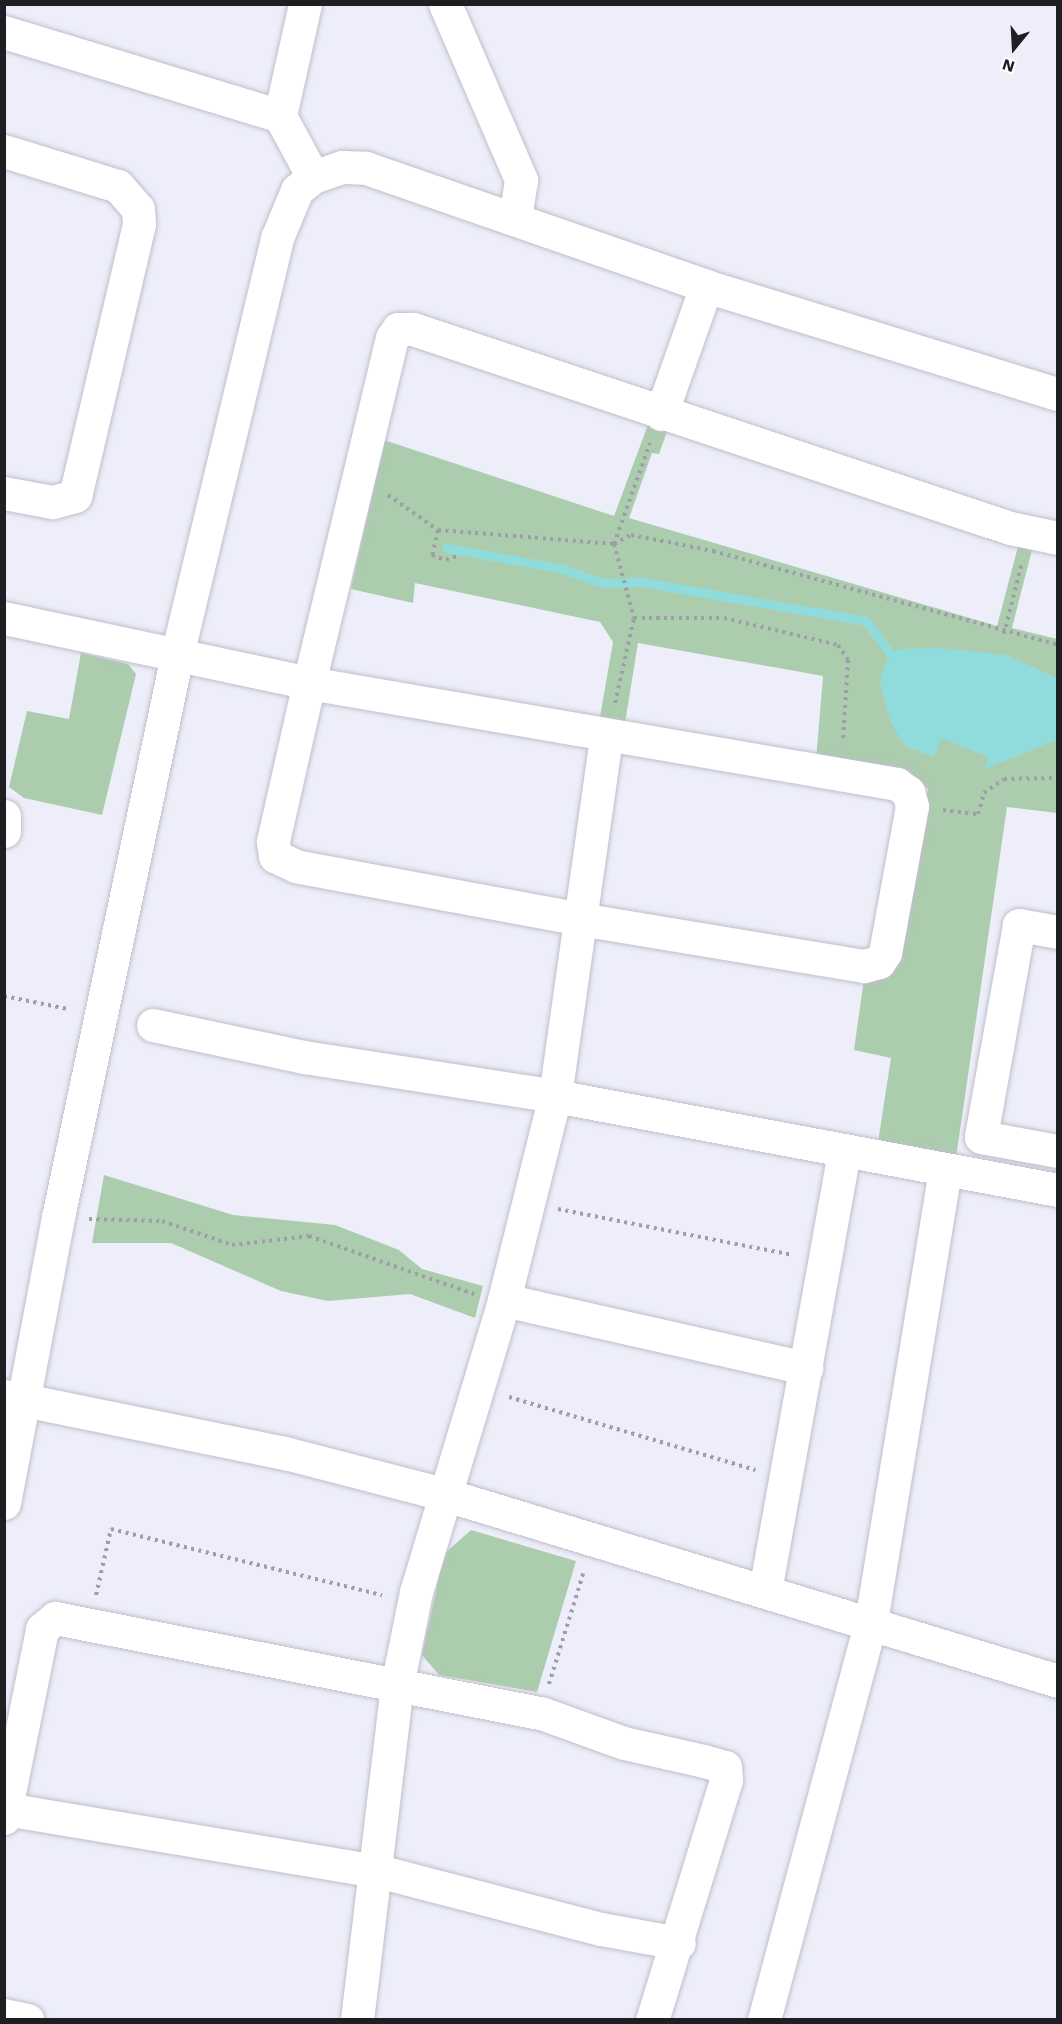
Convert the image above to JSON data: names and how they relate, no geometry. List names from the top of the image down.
{
  "north": "bottom"
}
